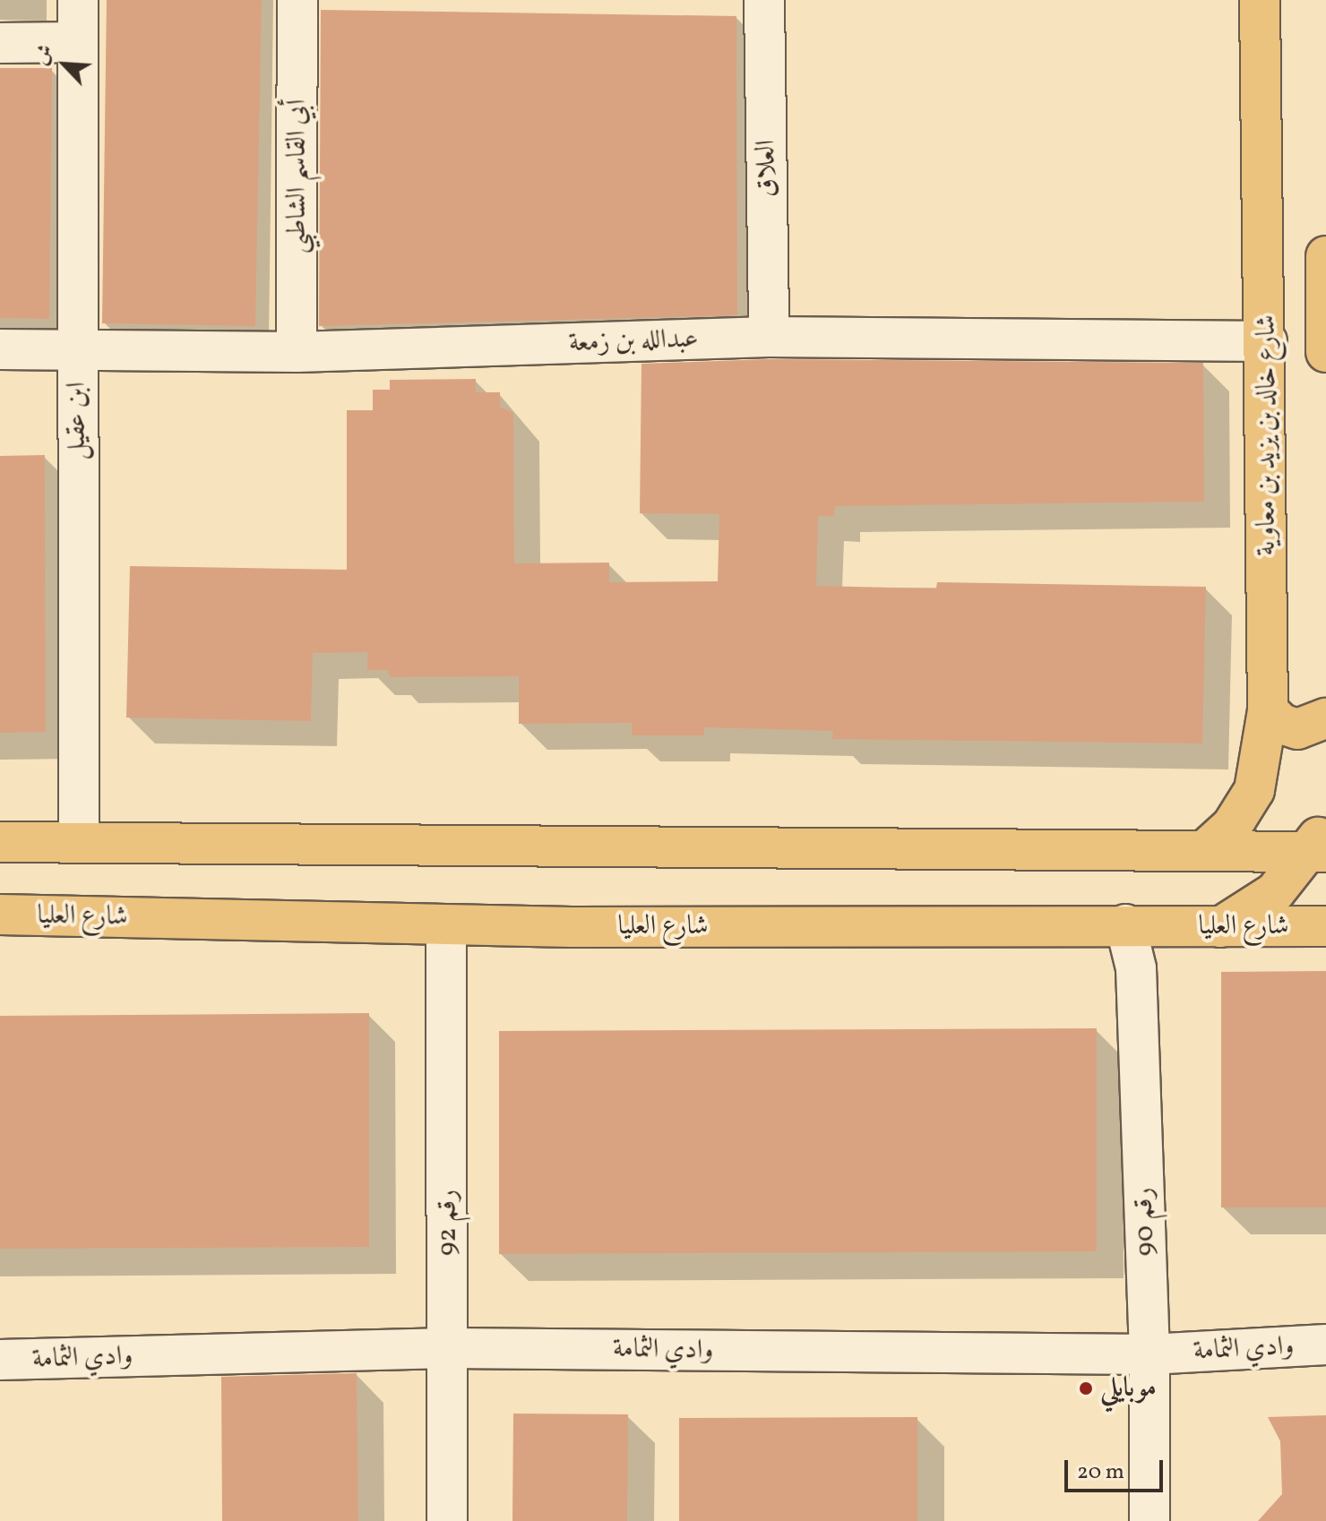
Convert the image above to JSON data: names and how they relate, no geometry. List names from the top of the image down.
{
  "streets": {
    "main road": ["شارع خالد بن يزيد بن معاوية", "شارع العليا"],
    "street": [
      "العلاق",
      "أبي القاسم الشاطبي",
      "عبدالله بن زمعة",
      "ابن عقيل",
      "رقم 90",
      "رقم 92",
      "وادي الثمامة"
    ]
  },
  "crossings": [
    ["العلاق", "عبدالله بن زمعة"],
    ["أبي القاسم الشاطبي", "عبدالله بن زمعة"],
    ["عبدالله بن زمعة", "ابن عقيل"],
    ["عبدالله بن زمعة", "شارع خالد بن يزيد بن معاوية"],
    ["شارع العليا", "رقم 90"],
    ["شارع العليا", "رقم 92"],
    ["رقم 90", "وادي الثمامة"],
    ["رقم 92", "وادي الثمامة"]
  ],
  "places": ["موبايلي"],
  "scale_bar": "20 m",
  "north": "top left"
}
